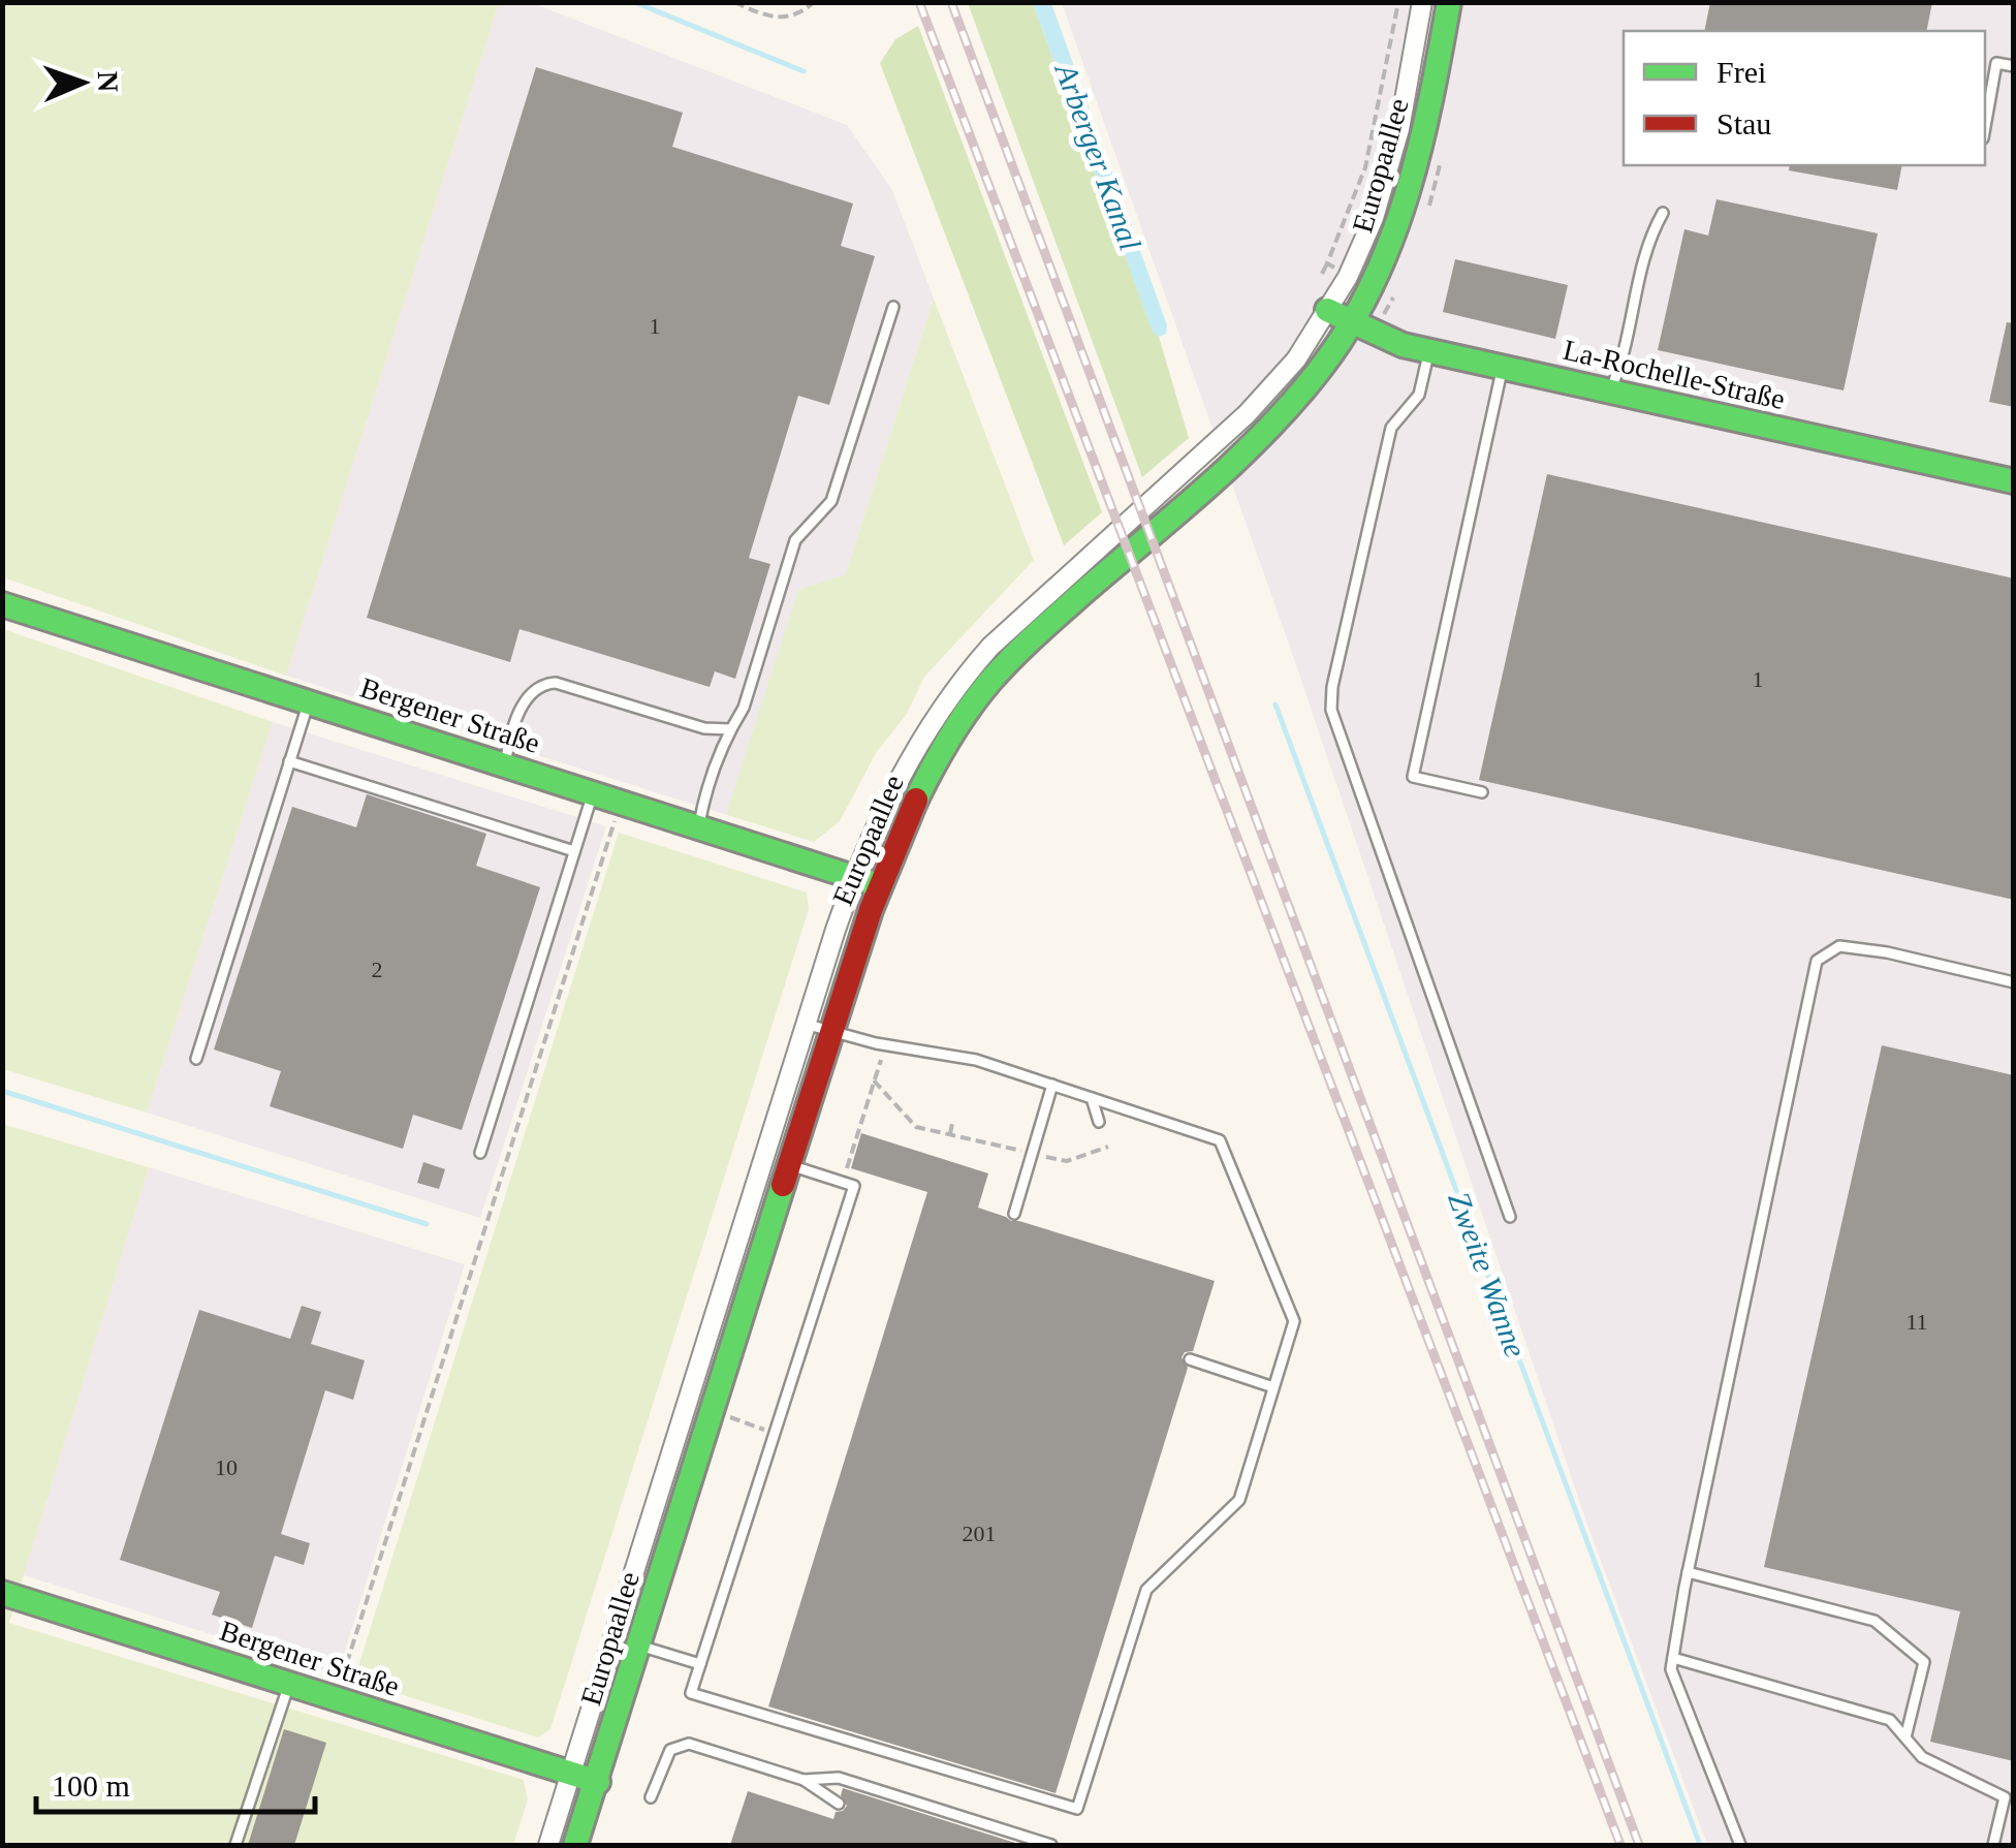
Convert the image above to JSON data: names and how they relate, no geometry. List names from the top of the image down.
{
  "streets": {
    "street": ["Europaallee", "La-Rochelle-Straße", "Bergener Straße"]
  },
  "crossings": [
    ["Europaallee", "La-Rochelle-Straße"],
    ["Europaallee", "Bergener Straße"]
  ],
  "water": ["Arberger Kanal", "Zweite Wanne"],
  "house_numbers": [
    "1",
    "1",
    "2",
    "11",
    "10",
    "201"
  ],
  "legend": ["Frei", "Stau"],
  "scale_bar": "100 m",
  "north": "right"
}
